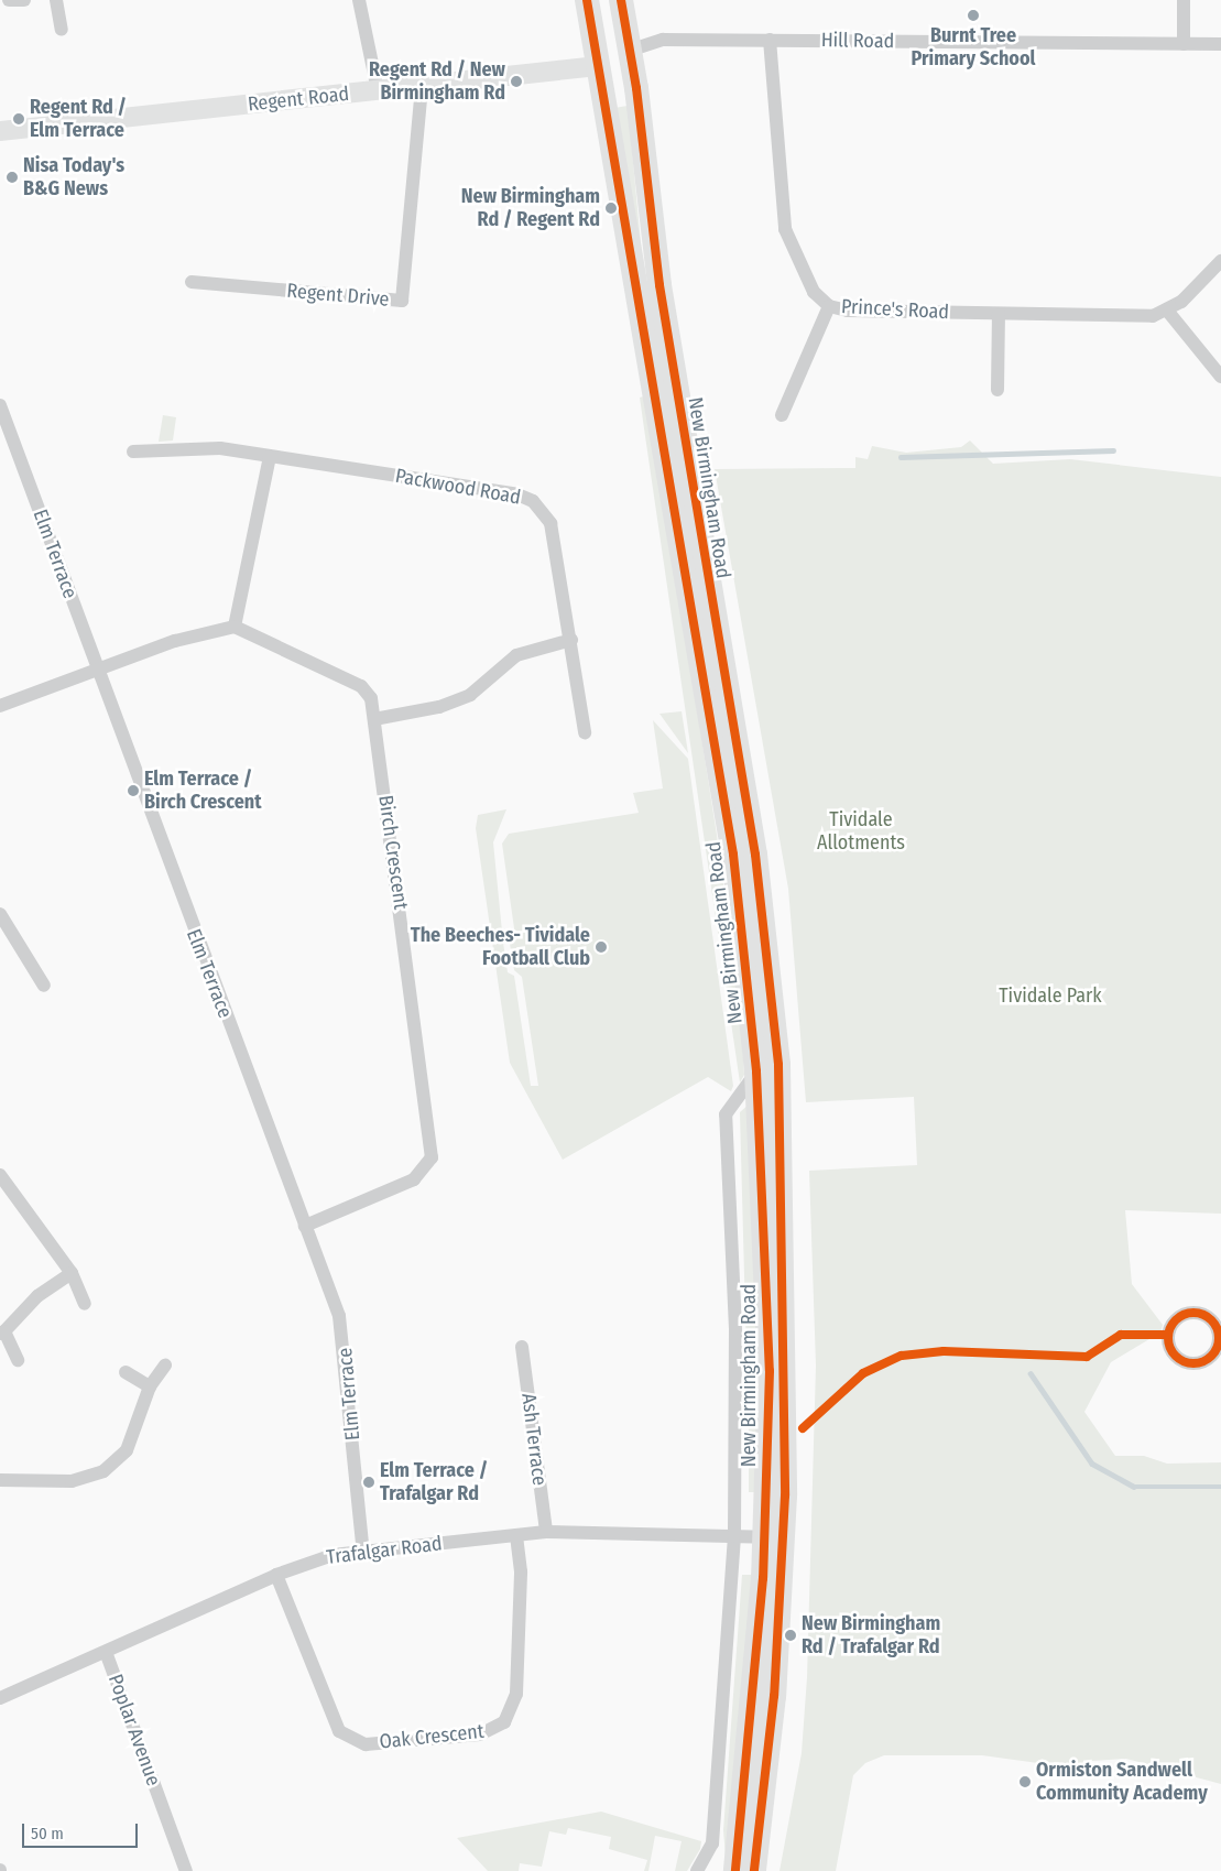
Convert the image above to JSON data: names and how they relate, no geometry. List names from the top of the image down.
{
  "streets": {
    "highway": ["New Birmingham Road"],
    "street": [
      "Hill Road",
      "Regent Road",
      "Regent Drive",
      "Prince's Road",
      "Packwood Road",
      "Elm Terrace",
      "Birch Crescent",
      "Ash Terrace",
      "Trafalgar Road",
      "Poplar Avenue",
      "Oak Crescent"
    ]
  },
  "crossings": [
    ["Hill Road", "Prince's Road"],
    ["Hill Road", "New Birmingham Road"],
    ["Regent Road", "Regent Drive"],
    ["Regent Road", "New Birmingham Road"],
    ["New Birmingham Road", "Trafalgar Road"],
    ["Elm Terrace", "Birch Crescent"],
    ["Elm Terrace", "Trafalgar Road"],
    ["Ash Terrace", "Trafalgar Road"],
    ["Trafalgar Road", "Poplar Avenue"],
    ["Trafalgar Road", "Oak Crescent"]
  ],
  "parks": ["Tividale Allotments", "Tividale Park"],
  "places": [
    "Burnt Tree Primary School",
    "Regent Rd / New Birmingham Rd",
    "Regent Rd / Elm Terrace",
    "Nisa Today's B&G News",
    "New Birmingham Rd / Regent Rd",
    "Elm Terrace / Birch Crescent",
    "The Beeches- Tividale Football Club",
    "Elm Terrace / Trafalgar Rd",
    "New Birmingham Rd / Trafalgar Rd",
    "Ormiston Sandwell Community Academy"
  ],
  "scale_bar": "50 m"
}
